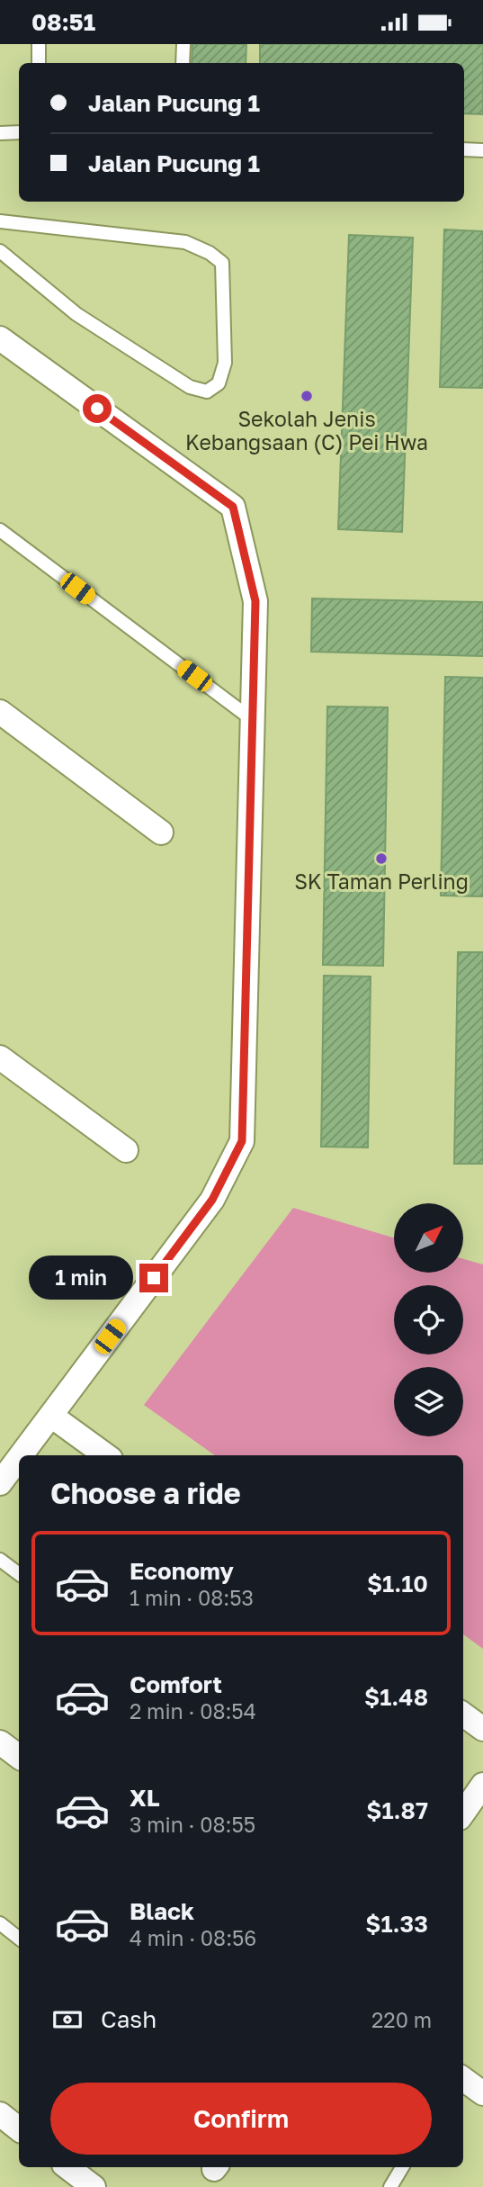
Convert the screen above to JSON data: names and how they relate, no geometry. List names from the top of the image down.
{
  "places": ["Sekolah Jenis Kebangsaan (C) Pei Hwa", "SK Taman Perling"],
  "north": "top right",
  "page": {
    "status": "08:51",
    "banner": ["Jalan Pucung 1", "Jalan Pucung 1"],
    "bubble": "1 min",
    "heading": "Choose a ride",
    "list": [
      {
        "name": "Economy",
        "note": "1 min · 08:53",
        "value": "$1.10"
      },
      {
        "name": "Comfort",
        "note": "2 min · 08:54",
        "value": "$1.48"
      },
      {
        "name": "XL",
        "note": "3 min · 08:55",
        "value": "$1.87"
      },
      {
        "name": "Black",
        "note": "4 min · 08:56",
        "value": "$1.33"
      }
    ],
    "pay": ["Cash", "220 m"],
    "buttons": "Confirm"
  }
}
